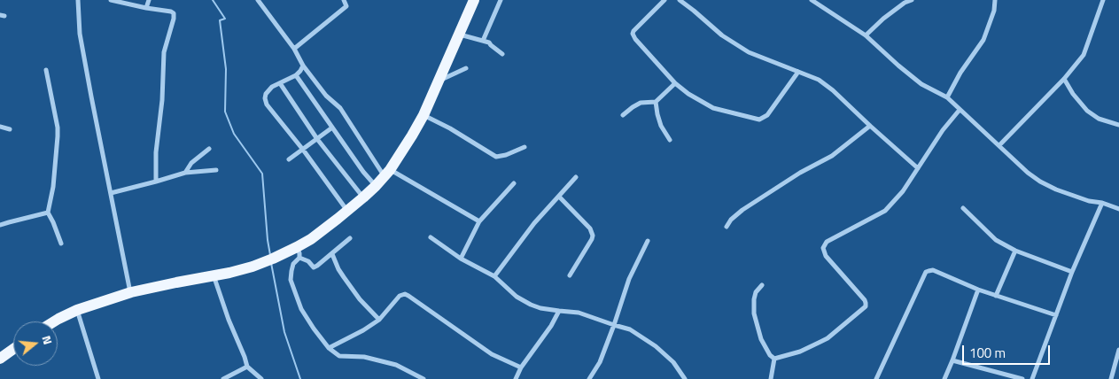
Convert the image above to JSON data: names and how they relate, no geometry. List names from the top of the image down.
{
  "scale_bar": "100 m",
  "north": "right"
}
